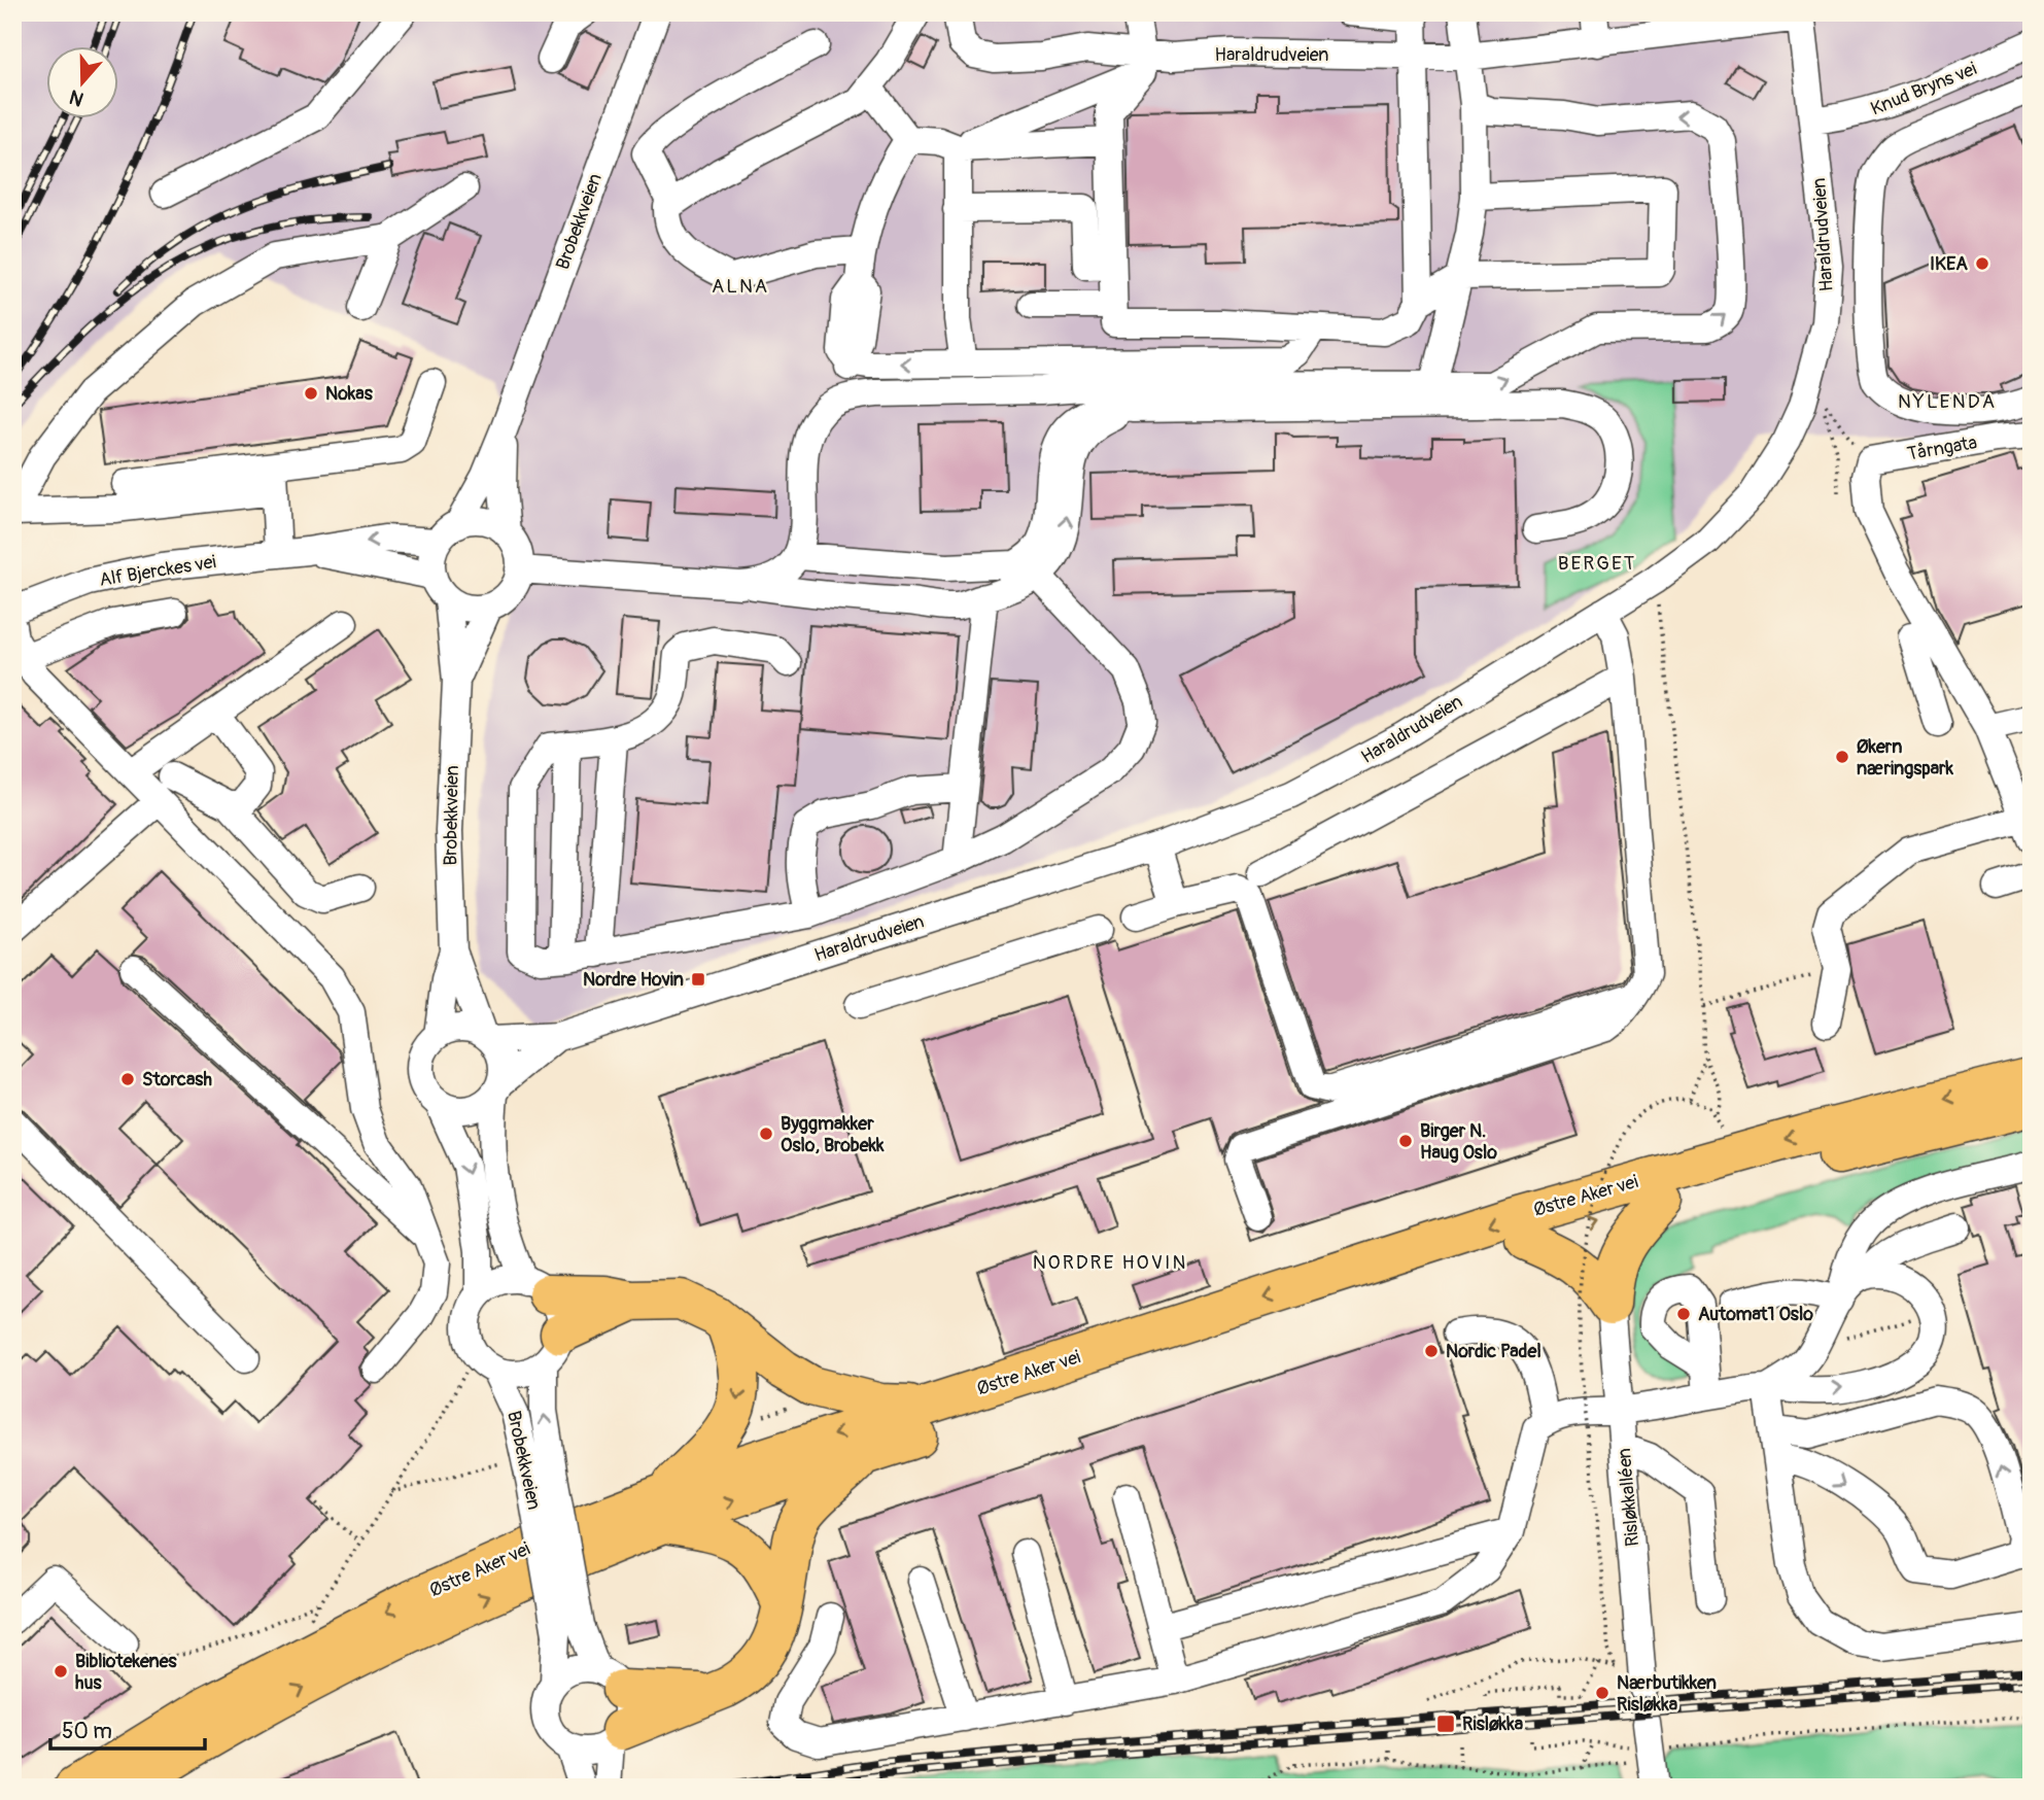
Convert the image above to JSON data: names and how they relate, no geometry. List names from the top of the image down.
{
  "streets": {
    "highway": ["Østre Aker vei"],
    "street": [
      "Haraldrudveien",
      "Knud Bryns vei",
      "Brobekkveien",
      "Tårngata",
      "Alf Bjerckes vei",
      "Risløkkalléen"
    ]
  },
  "crossings": [
    ["Haraldrudveien", "Knud Bryns vei"],
    ["Haraldrudveien", "Brobekkveien"],
    ["Brobekkveien", "Alf Bjerckes vei"]
  ],
  "districts": [
    "ALNA",
    "NYLENDA",
    "BERGET",
    "NORDRE HOVIN"
  ],
  "places": {
    "other": [
      "IKEA",
      "Nokas",
      "Økern næringspark",
      "Storcash",
      "Byggmakker Oslo, Brobekk",
      "Birger N. Haug Oslo",
      "Automat1 Oslo",
      "Nordic Padel",
      "Bibliotekenes hus",
      "Nærbutikken Risløkka"
    ],
    "transit": ["Nordre Hovin", "Risløkka"]
  },
  "scale_bar": "50 m",
  "north": "bottom"
}
